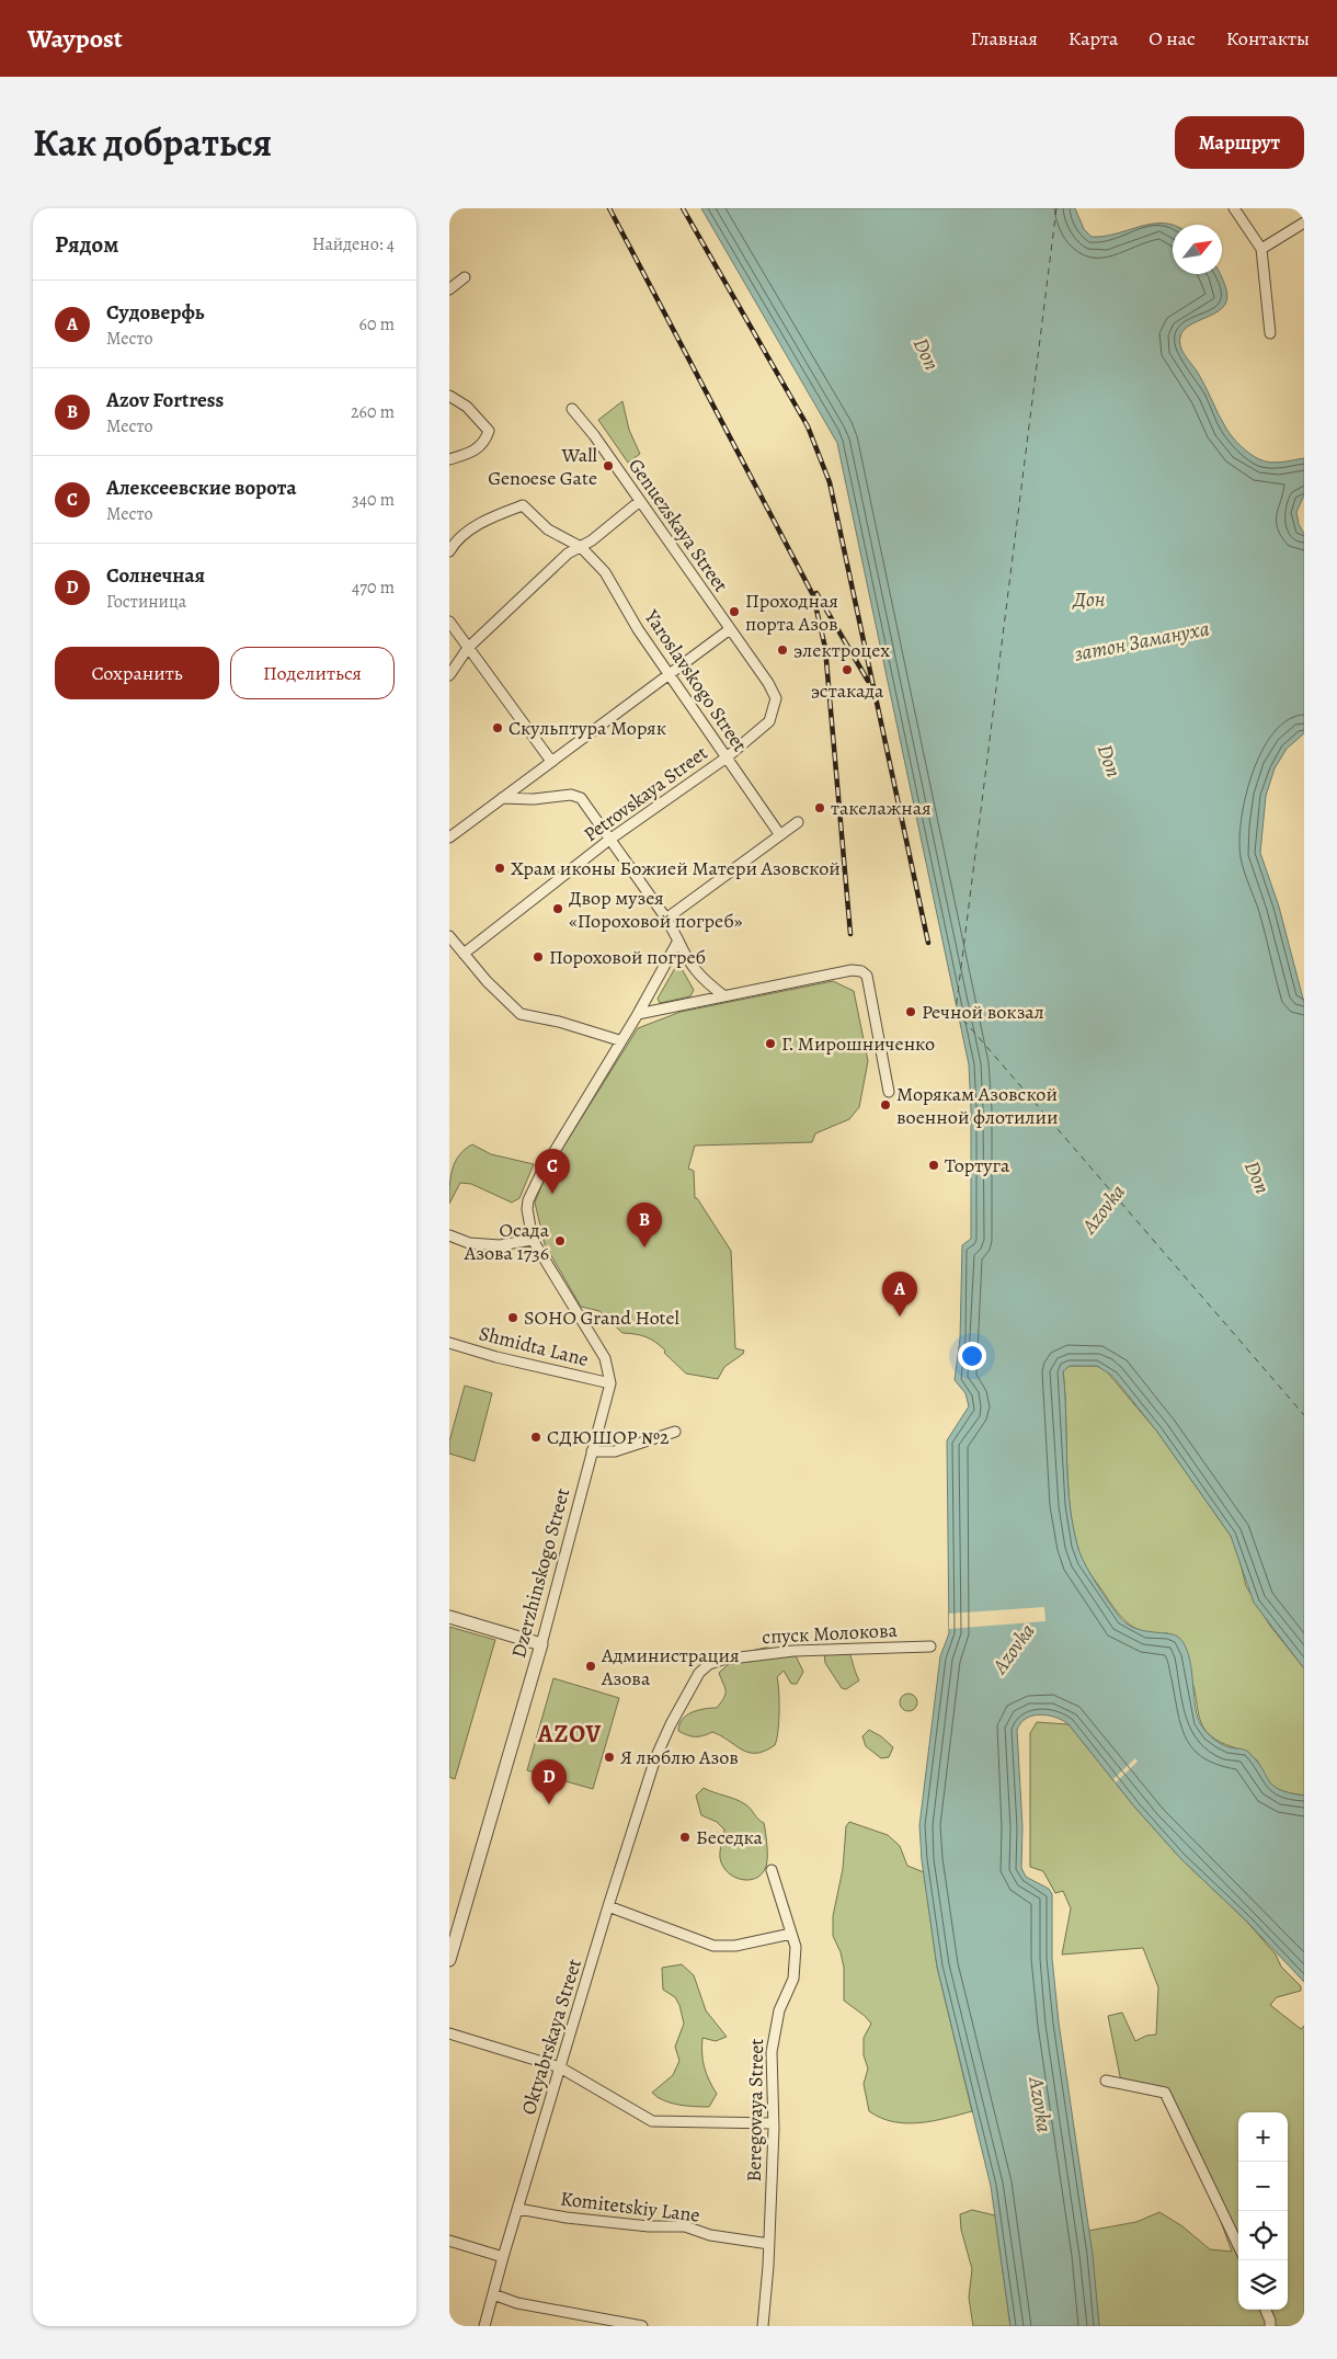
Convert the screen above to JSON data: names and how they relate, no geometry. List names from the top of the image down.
{
  "streets": {
    "street": [
      "Genuezskaya Street",
      "Yaroslavskogo Street",
      "Petrovskaya Street",
      "Shmidta Lane",
      "Dzerzhinskogo Street",
      "спуск Молокова",
      "Oktyabrskaya Street",
      "Beregovaya Street",
      "Komitetskiy Lane"
    ]
  },
  "crossings": [
    ["Genuezskaya Street", "Petrovskaya Street"],
    ["Yaroslavskogo Street", "Petrovskaya Street"],
    ["Shmidta Lane", "Dzerzhinskogo Street"],
    ["спуск Молокова", "Oktyabrskaya Street"],
    ["Oktyabrskaya Street", "Komitetskiy Lane"],
    ["Beregovaya Street", "Komitetskiy Lane"]
  ],
  "districts": ["AZOV"],
  "water": [
    "Don",
    "Дон",
    "затон Замануха",
    "Azovka"
  ],
  "places": [
    "Wall Genoese Gate",
    "Проходная порта Азов",
    "электроцех",
    "эстакада",
    "Скульптура Моряк",
    "такелажная",
    "Храм иконы Божией Матери Азовской",
    "Двор музея «Пороховой погреб»",
    "Пороховой погреб",
    "Речной вокзал",
    "Г. Мирошниченко",
    "Морякам Азовской военной флотилии",
    "Тортуга",
    "Осада Азова 1736",
    "SOHO Grand Hotel",
    "СДЮШОР №2",
    "Администрация Азова",
    "Я люблю Азов",
    "Беседка"
  ],
  "north": "top right",
  "page": {
    "header": "Waypost",
    "nav": [
      "Главная",
      "Карта",
      "О нас",
      "Контакты"
    ],
    "title": "Как добраться",
    "buttons": [
      "Маршрут",
      ["Сохранить", "Поделиться"]
    ],
    "heading": ["Рядом", "Найдено: 4"],
    "list": [
      {
        "mark": "A",
        "name": "Судоверфь",
        "note": "Место",
        "value": "60 m"
      },
      {
        "mark": "B",
        "name": "Azov Fortress",
        "note": "Место",
        "value": "260 m"
      },
      {
        "mark": "C",
        "name": "Алексеевские ворота",
        "note": "Место",
        "value": "340 m"
      },
      {
        "mark": "D",
        "name": "Солнечная",
        "note": "Гостиница",
        "value": "470 m"
      }
    ],
    "pins": [
      "C",
      "B",
      "A",
      "D"
    ],
    "map_buttons": ["+", "−"]
  }
}
